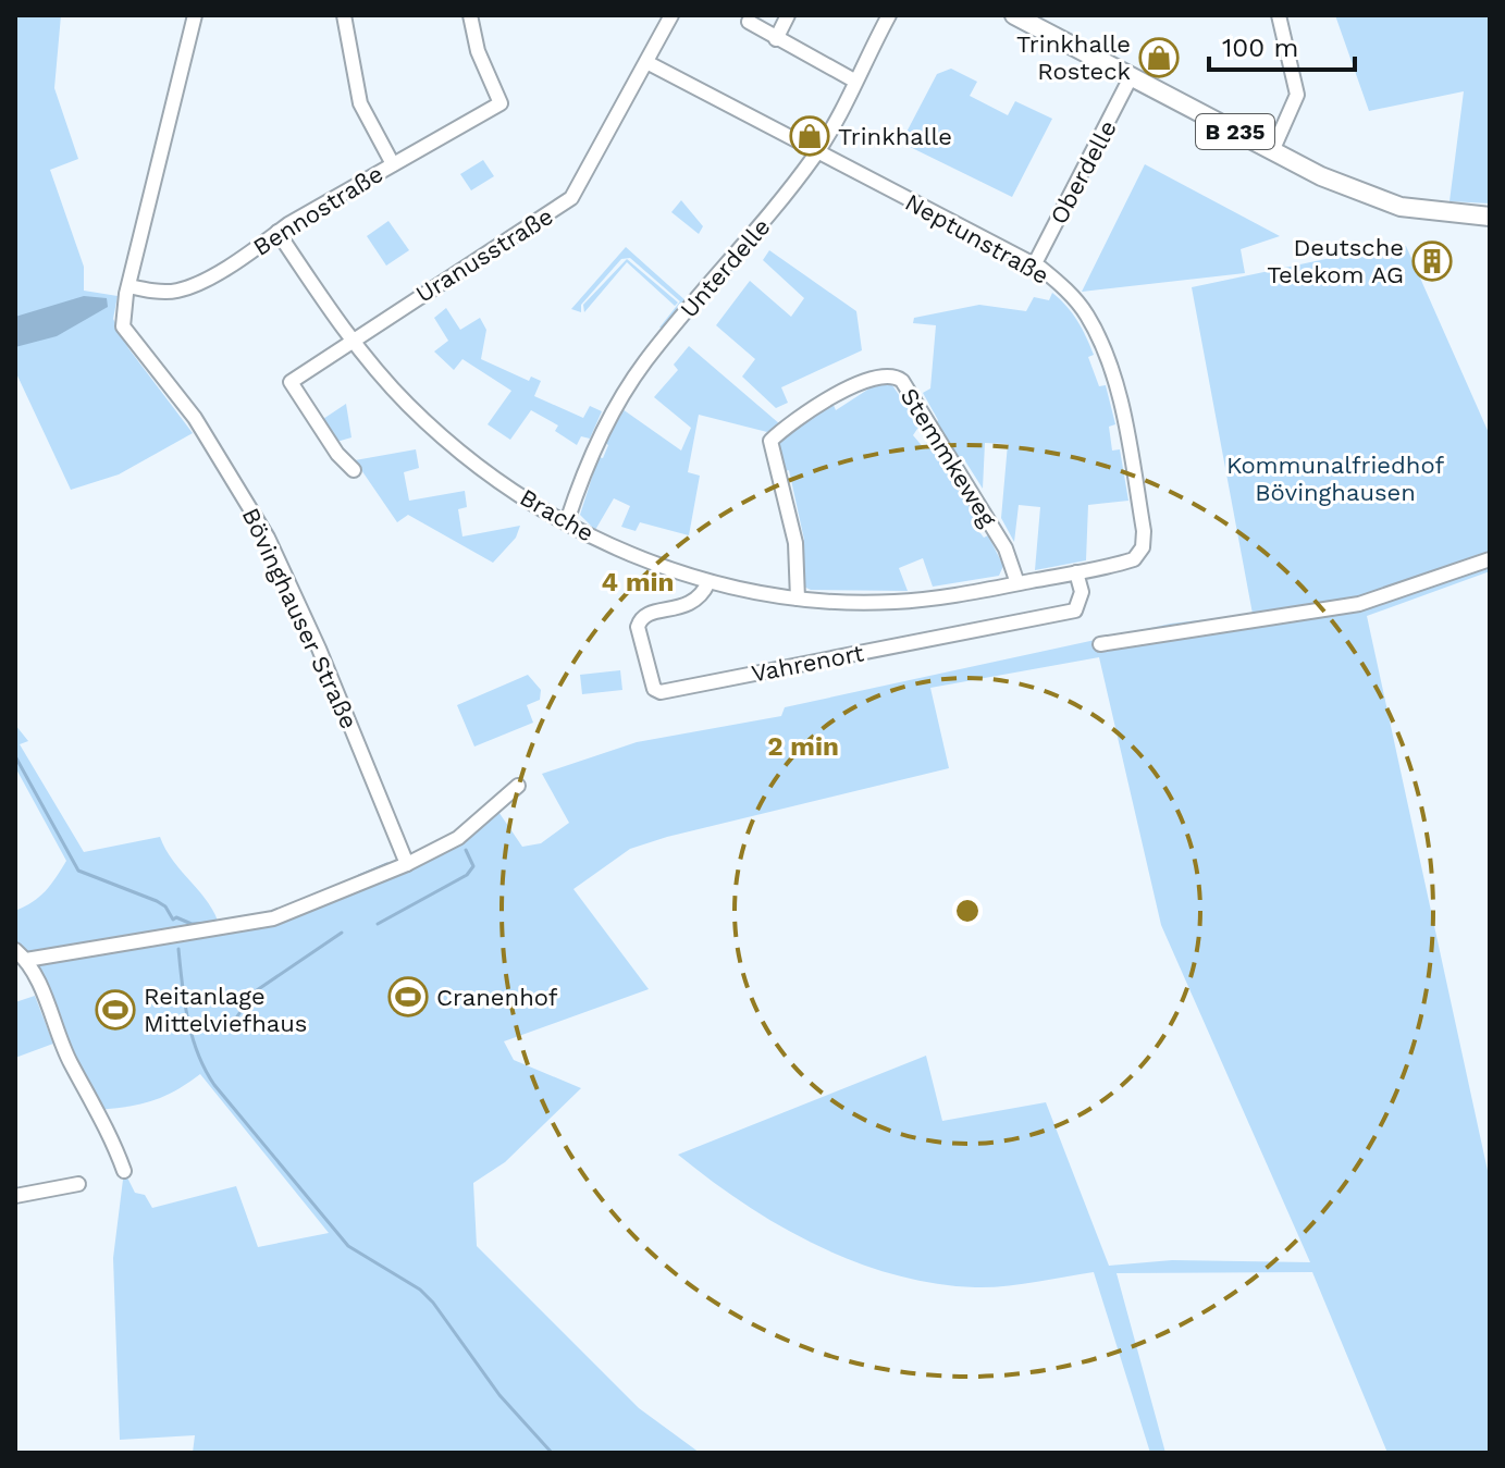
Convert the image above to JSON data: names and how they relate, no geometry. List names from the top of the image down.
{
  "streets": {
    "main road": ["B 235"],
    "street": [
      "Oberdelle",
      "Bennostraße",
      "Neptunstraße",
      "Uranusstraße",
      "Unterdelle",
      "Stemmkeweg",
      "Brache",
      "Bövinghauser Straße",
      "Vahrenort"
    ]
  },
  "crossings": [
    ["B 235", "Oberdelle"],
    ["Oberdelle", "Neptunstraße"],
    ["Bennostraße", "Brache"],
    ["Bennostraße", "Bövinghauser Straße"],
    ["Neptunstraße", "Uranusstraße"],
    ["Neptunstraße", "Unterdelle"],
    ["Neptunstraße", "Brache"],
    ["Uranusstraße", "Brache"],
    ["Unterdelle", "Brache"],
    ["Stemmkeweg", "Brache"],
    ["Brache", "Vahrenort"]
  ],
  "parks": ["Kommunalfriedhof Bövinghausen"],
  "places": {
    "shop": ["Trinkhalle Rosteck", "Trinkhalle"],
    "building": ["Deutsche Telekom AG"],
    "sports": ["Cranenhof", "Reitanlage Mittelviefhaus"]
  },
  "scale_bar": "100 m",
  "rings": ["4 min", "2 min"]
}
